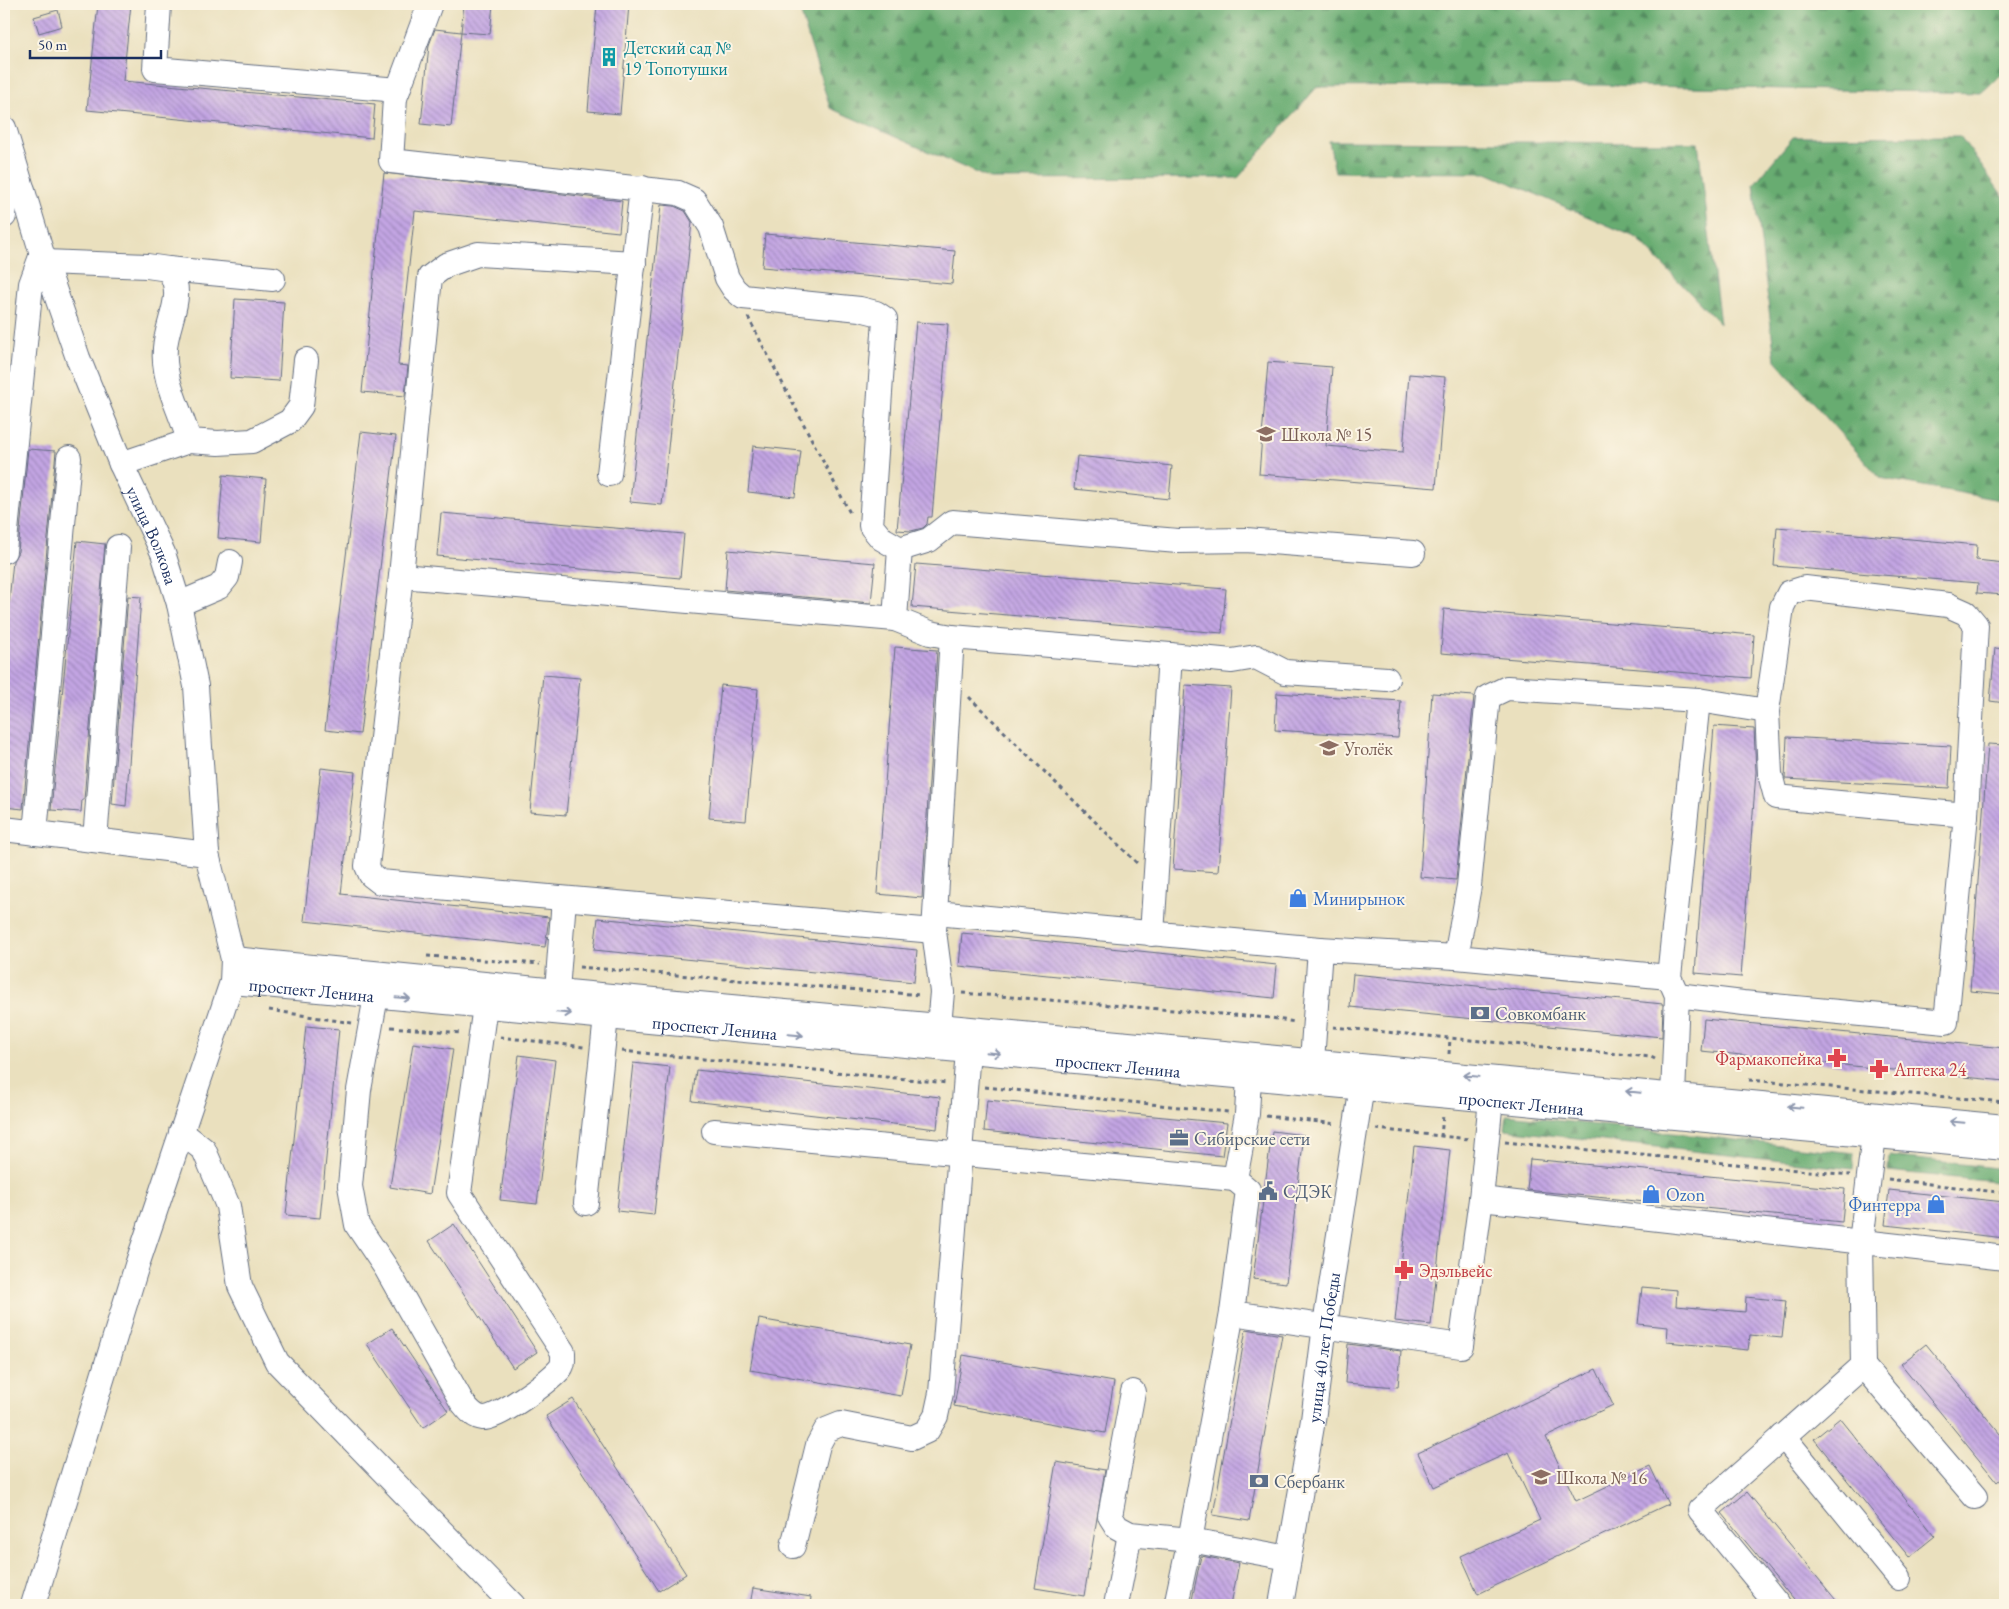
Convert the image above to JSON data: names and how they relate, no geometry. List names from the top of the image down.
{
  "streets": {
    "street": ["улица Волкова", "проспект Ленина", "улица 40 лет Победы"]
  },
  "crossings": [
    ["улица Волкова", "проспект Ленина"],
    ["проспект Ленина", "улица 40 лет Победы"]
  ],
  "places": {
    "building": ["Детский сад № 19 Топотушки"],
    "school or university": ["Школа № 15", "Уголёк", "Школа № 16"],
    "shop": ["Минирынок", "Ozon", "Финтерра"],
    "bank": ["Совкомбанк", "Сбербанк"],
    "pharmacy": ["Фармакопейка", "Аптека 24", "Эдэльвейс"],
    "office": ["Сибирские сети"],
    "public building": ["СДЭК"]
  },
  "scale_bar": "50 m"
}
